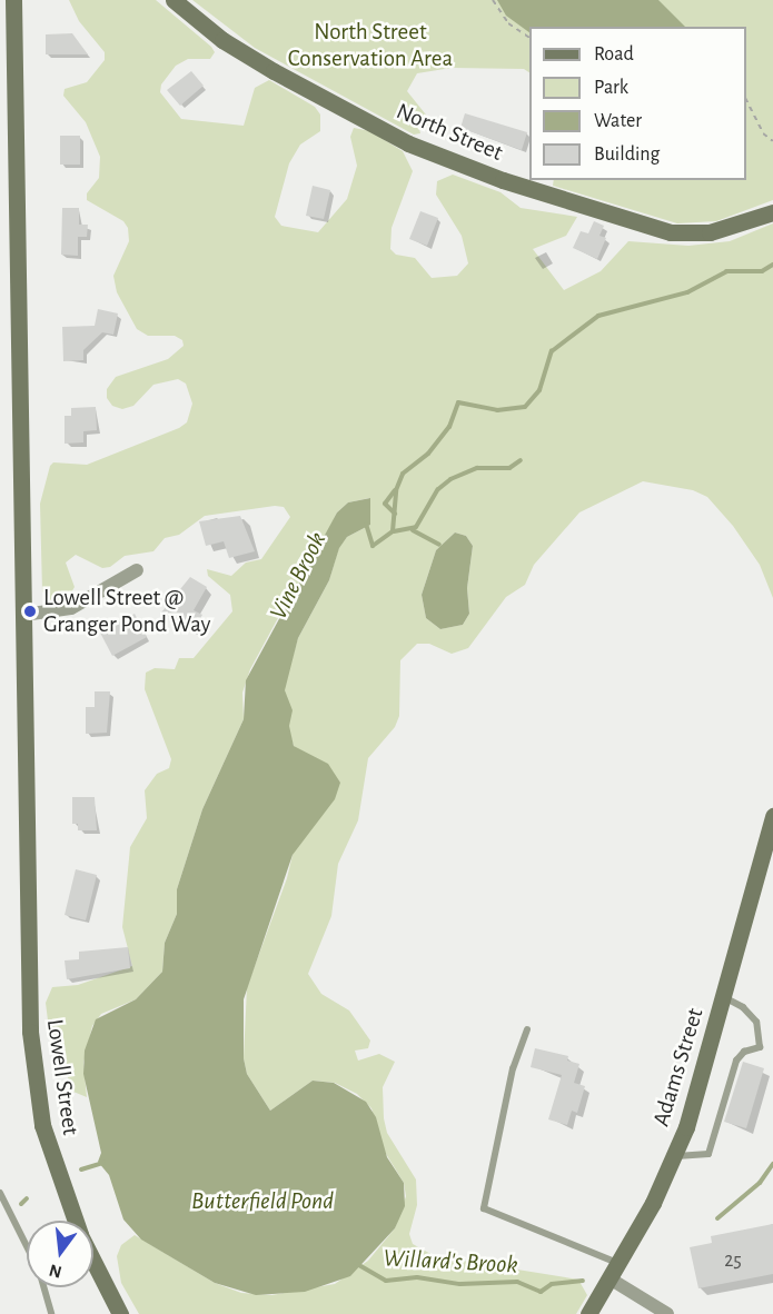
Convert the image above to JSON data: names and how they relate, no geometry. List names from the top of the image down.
{
  "streets": {
    "main road": ["North Street", "Adams Street", "Lowell Street"]
  },
  "water": ["Vine Brook", "Butterfield Pond", "Willard's Brook"],
  "parks": ["North Street Conservation Area"],
  "places": ["Lowell Street @ Granger Pond Way"],
  "house_numbers": ["25"],
  "legend": [
    "Road",
    "Park",
    "Water",
    "Building"
  ],
  "north": "bottom"
}
